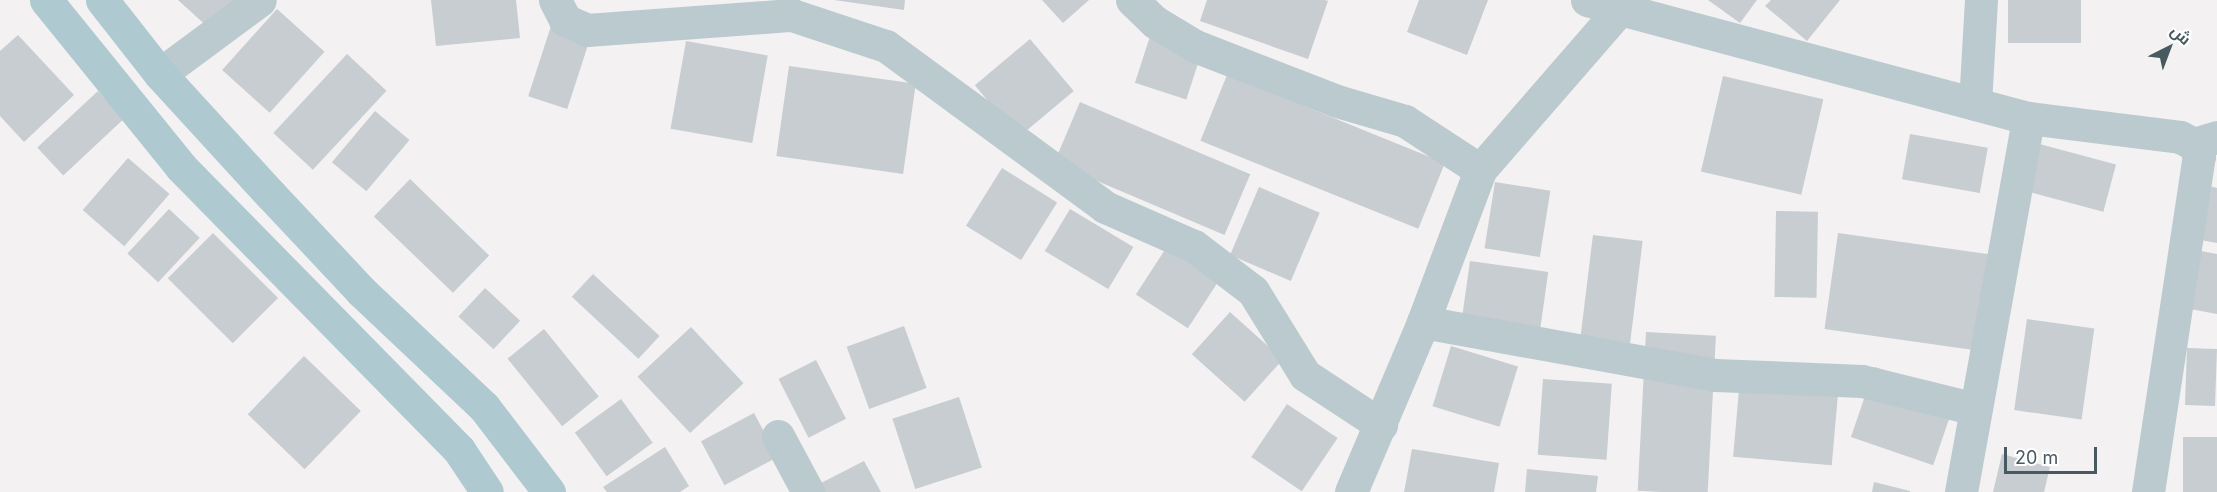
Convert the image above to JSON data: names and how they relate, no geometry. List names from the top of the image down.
{
  "scale_bar": "20 m",
  "north": "top right"
}
